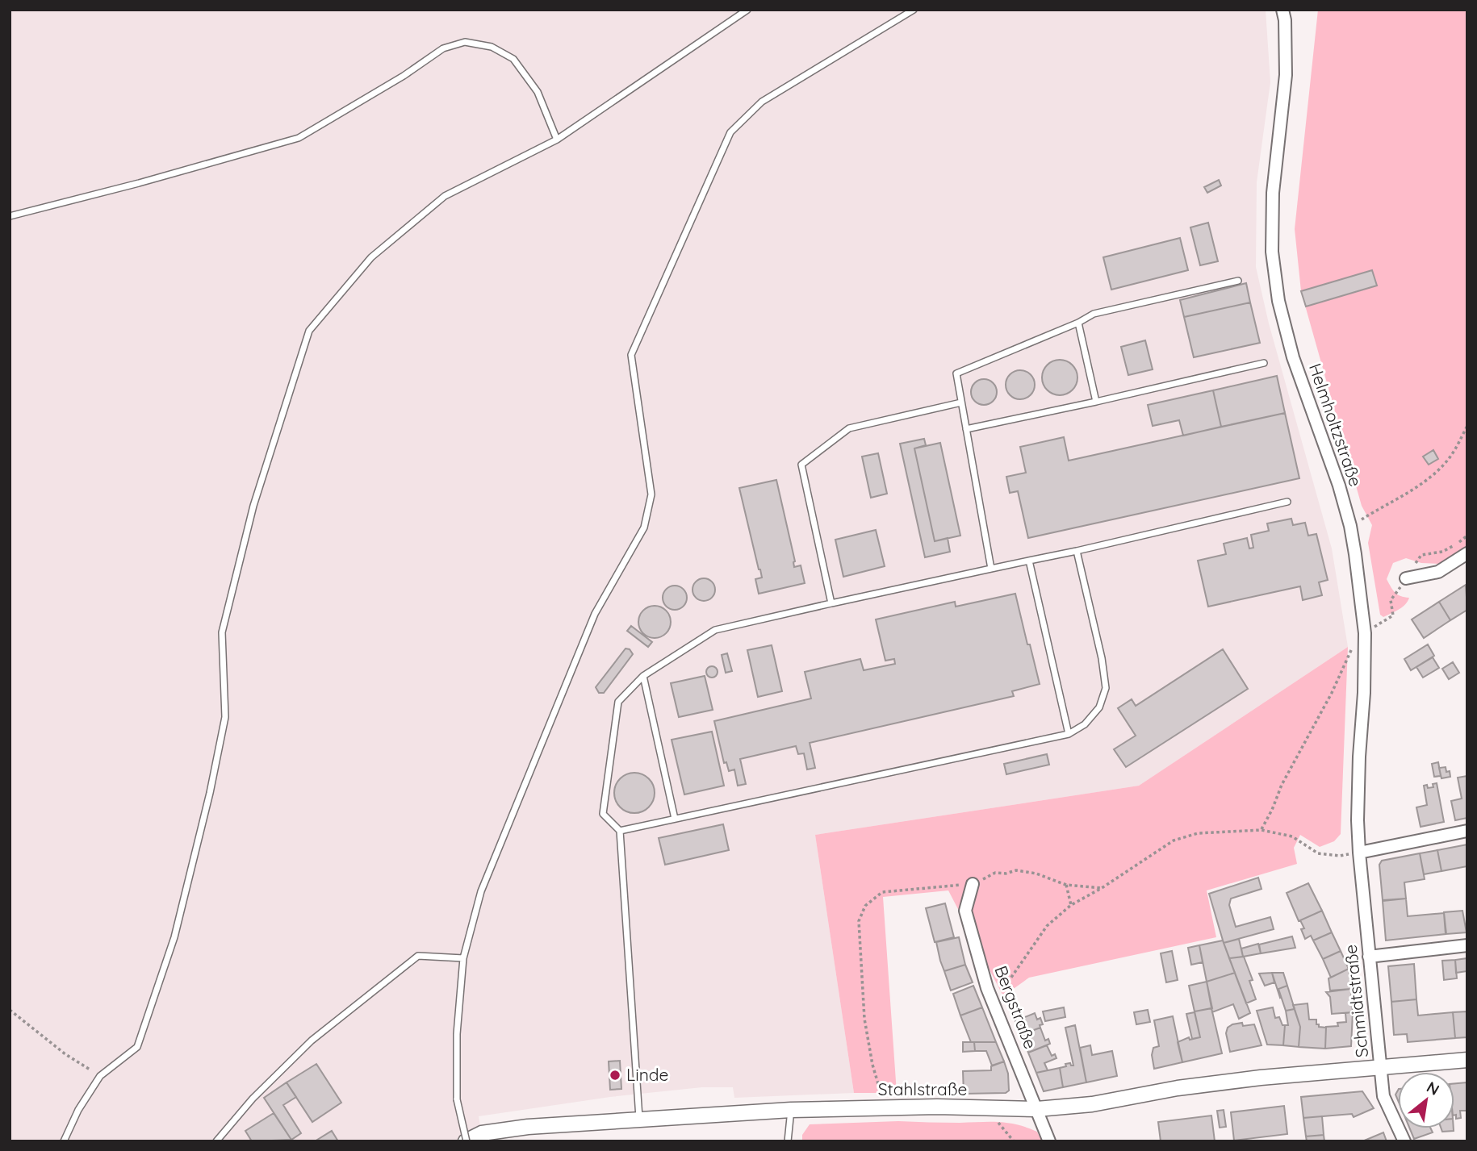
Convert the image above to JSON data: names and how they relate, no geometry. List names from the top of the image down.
{
  "streets": {
    "street": [
      "Helmholtzstraße",
      "Schmidtstraße",
      "Bergstraße",
      "Stahlstraße"
    ]
  },
  "crossings": [
    ["Helmholtzstraße", "Schmidtstraße"],
    ["Schmidtstraße", "Stahlstraße"],
    ["Bergstraße", "Stahlstraße"]
  ],
  "places": ["Linde"],
  "north": "top right"
}
